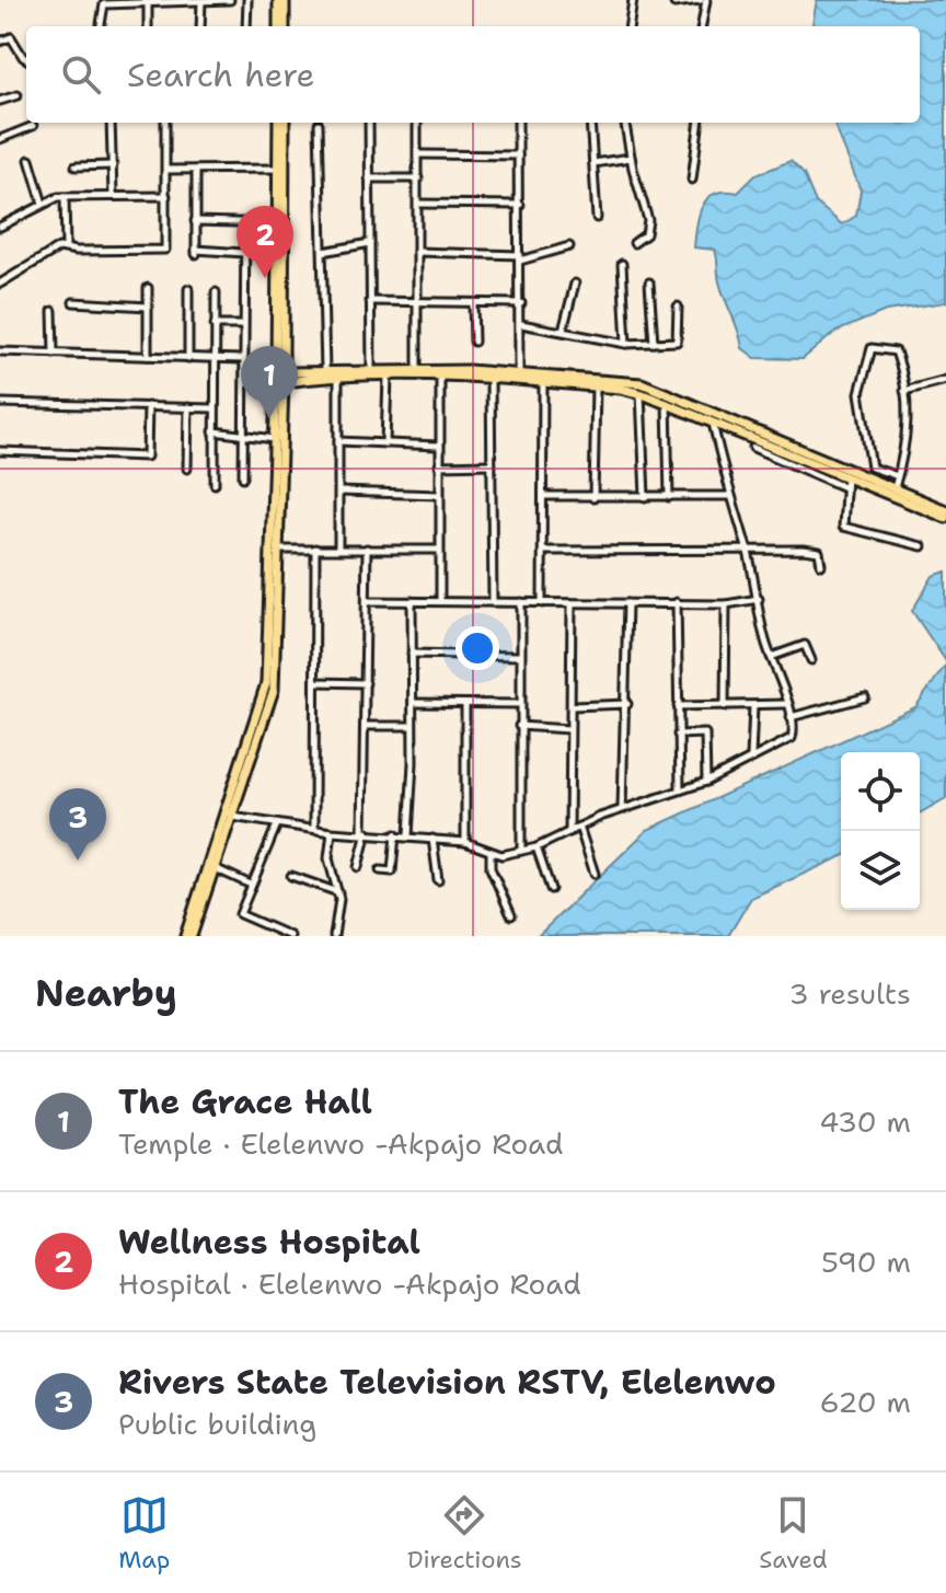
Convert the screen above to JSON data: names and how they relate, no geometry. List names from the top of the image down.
{
  "page": {
    "search": "Search here",
    "pins": ["2", "1", "3"],
    "heading": ["Nearby", "3 results"],
    "list": [
      {
        "mark": "1",
        "name": "The Grace Hall",
        "note": "Temple · Elelenwo -Akpajo Road",
        "value": "430 m"
      },
      {
        "mark": "2",
        "name": "Wellness Hospital",
        "note": "Hospital · Elelenwo -Akpajo Road",
        "value": "590 m"
      },
      {
        "mark": "3",
        "name": "Rivers State Television RSTV, Elelenwo",
        "note": "Public building",
        "value": "620 m"
      }
    ],
    "nav": ["Map", "Directions", "Saved"]
  }
}
